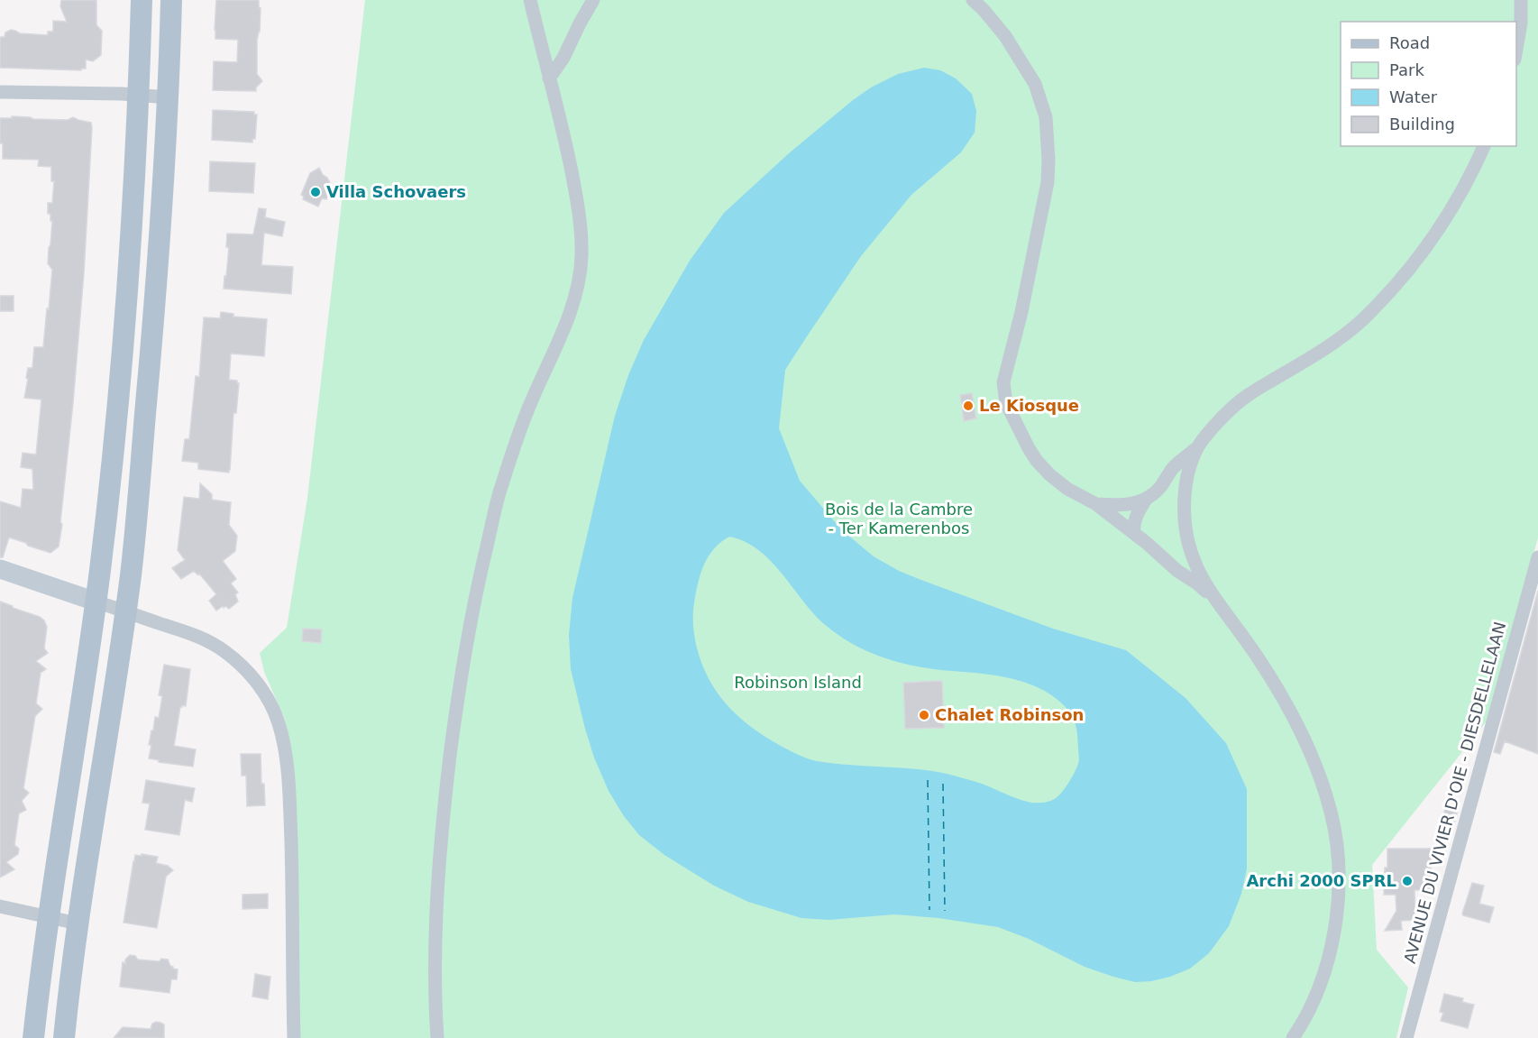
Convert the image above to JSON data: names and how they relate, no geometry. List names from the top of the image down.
{
  "streets": {
    "street": ["AVENUE DU VIVIER D'OIE - DIESDELLELAAN"]
  },
  "parks": ["Bois de la Cambre - Ter Kamerenbos", "Robinson Island"],
  "places": [
    "Villa Schovaers",
    "Le Kiosque",
    "Chalet Robinson",
    "Archi 2000 SPRL"
  ],
  "legend": [
    "Road",
    "Park",
    "Water",
    "Building"
  ]
}
